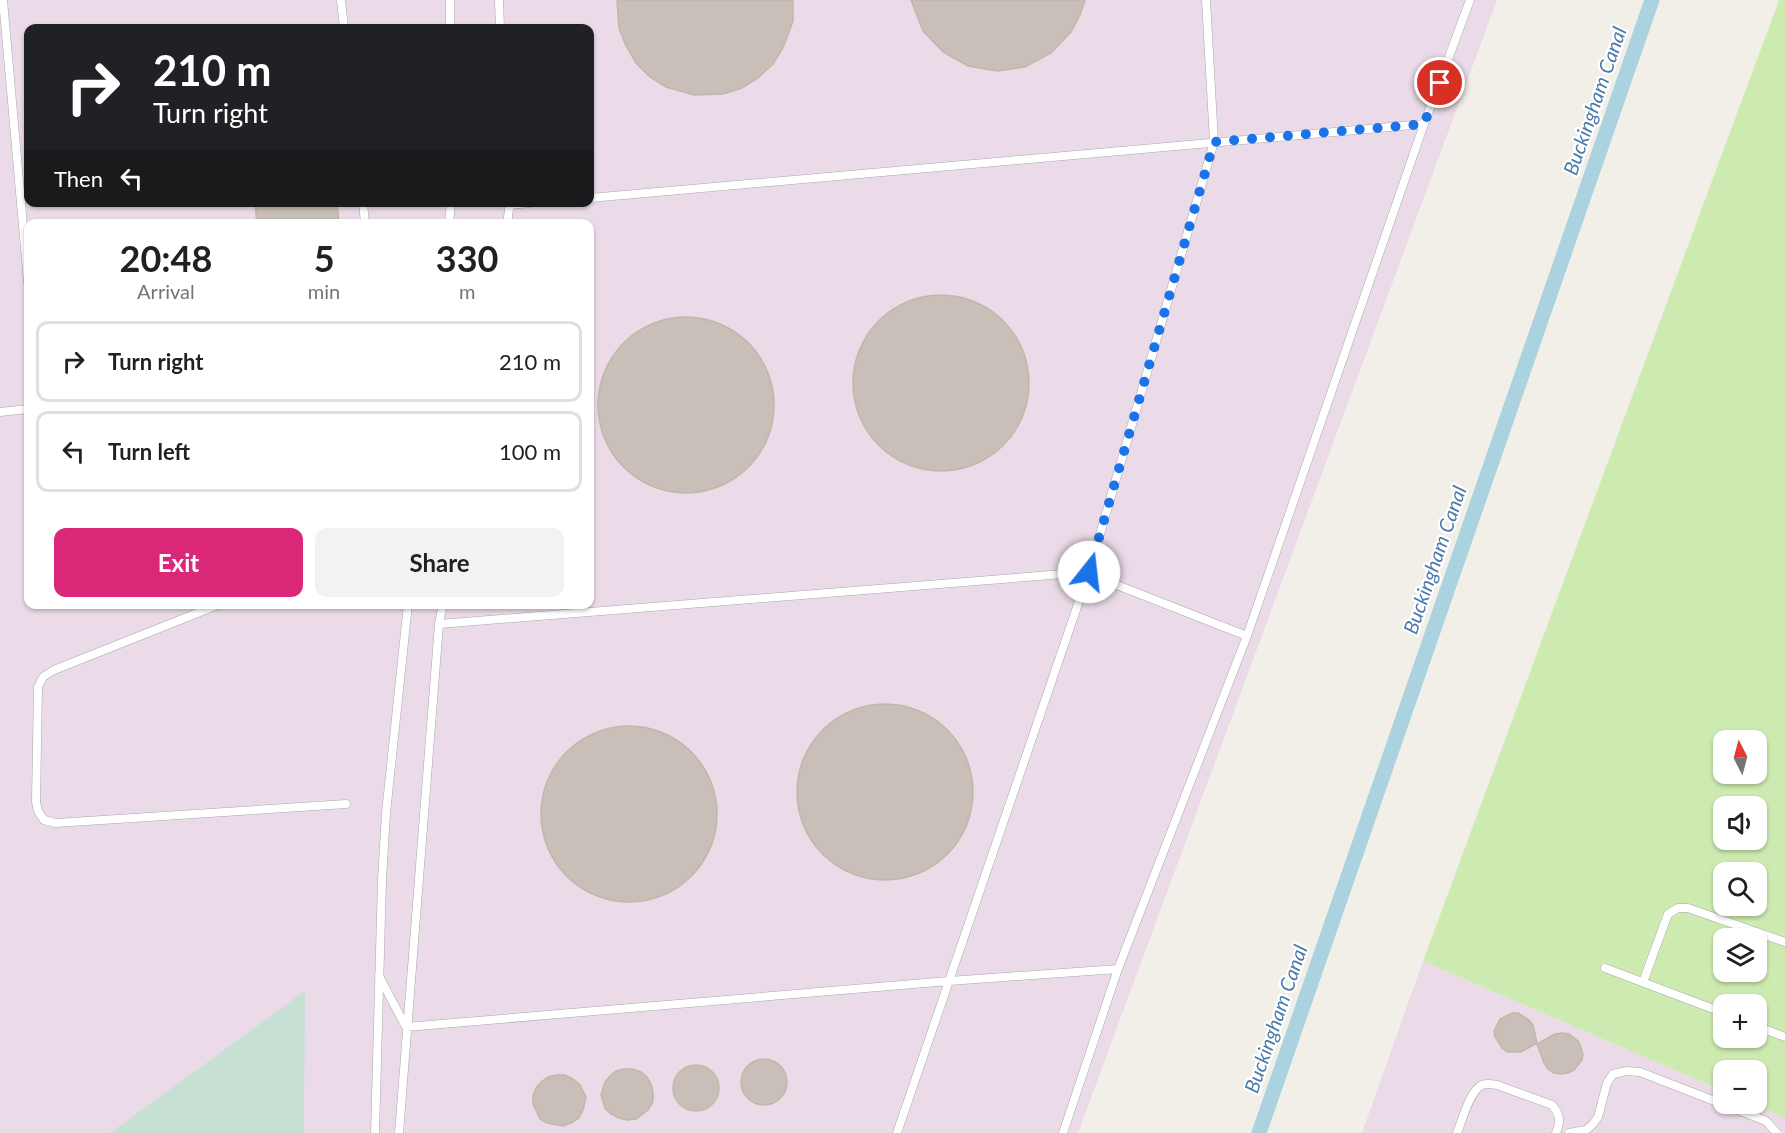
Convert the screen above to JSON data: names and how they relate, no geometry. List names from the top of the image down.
{
  "water": ["Buckingham Canal"],
  "north": "top",
  "page": {
    "turn": ["210 m", "Turn right"],
    "then": "Then",
    "eta": [
      "20:48",
      "Arrival",
      "5",
      "min",
      "330",
      "m"
    ],
    "list": [
      {
        "name": "Turn right",
        "value": "210 m"
      },
      {
        "name": "Turn left",
        "value": "100 m"
      }
    ],
    "buttons": ["Exit", "Share"],
    "map_buttons": ["+", "−"]
  }
}
